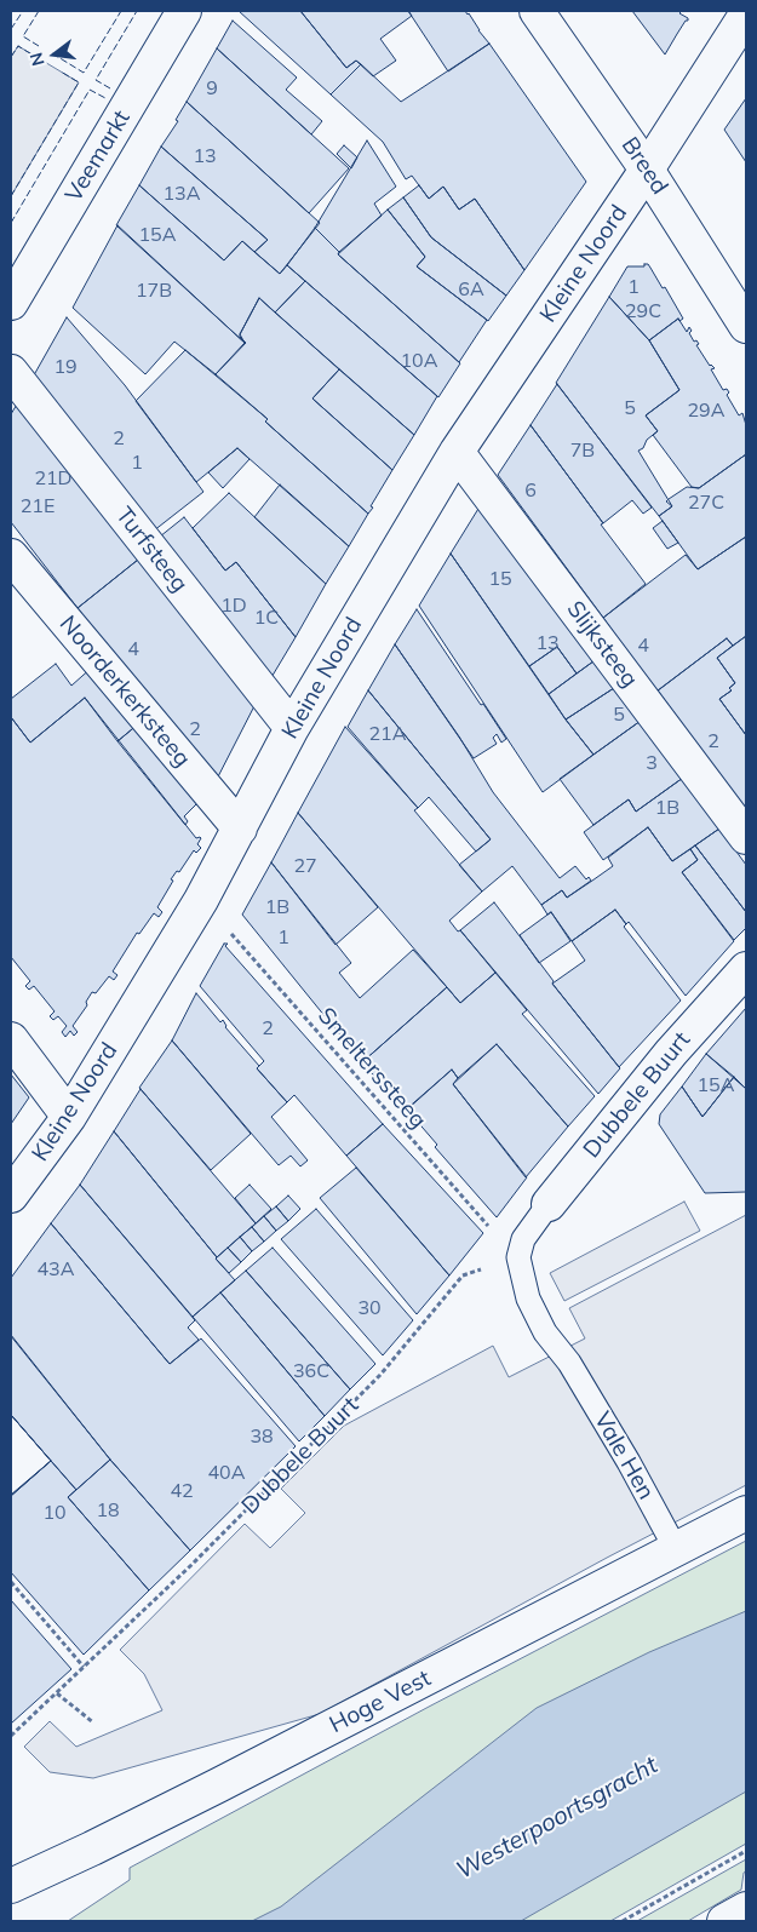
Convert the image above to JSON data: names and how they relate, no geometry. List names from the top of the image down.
{
  "streets": {
    "street": [
      "Veemarkt",
      "Breed",
      "Kleine Noord",
      "Turfsteeg",
      "Slijksteeg",
      "Noorderkerksteeg",
      "Dubbele Buurt",
      "Hoge Vest"
    ],
    "lane": ["Vale Hen"],
    "path": ["Smelterssteeg"]
  },
  "crossings": [
    ["Breed", "Kleine Noord"],
    ["Kleine Noord", "Turfsteeg"],
    ["Kleine Noord", "Slijksteeg"],
    ["Kleine Noord", "Noorderkerksteeg"],
    ["Kleine Noord", "Smelterssteeg"],
    ["Smelterssteeg", "Dubbele Buurt"],
    ["Smelterssteeg", "Vale Hen"],
    ["Dubbele Buurt", "Vale Hen"],
    ["Vale Hen", "Hoge Vest"]
  ],
  "water": ["Westerpoortsgracht"],
  "house_numbers": [
    "9",
    "13",
    "13A",
    "15A",
    "1",
    "6A",
    "17B",
    "29C",
    "10A",
    "19",
    "5",
    "29A",
    "2",
    "7B",
    "1",
    "21D",
    "6",
    "27C",
    "21E",
    "15",
    "1D",
    "1C",
    "13",
    "4",
    "4",
    "5",
    "2",
    "21A",
    "2",
    "3",
    "1B",
    "27",
    "1B",
    "1",
    "2",
    "15A",
    "43A",
    "30",
    "36C",
    "38",
    "40A",
    "42",
    "18",
    "10"
  ],
  "north": "left"
}
